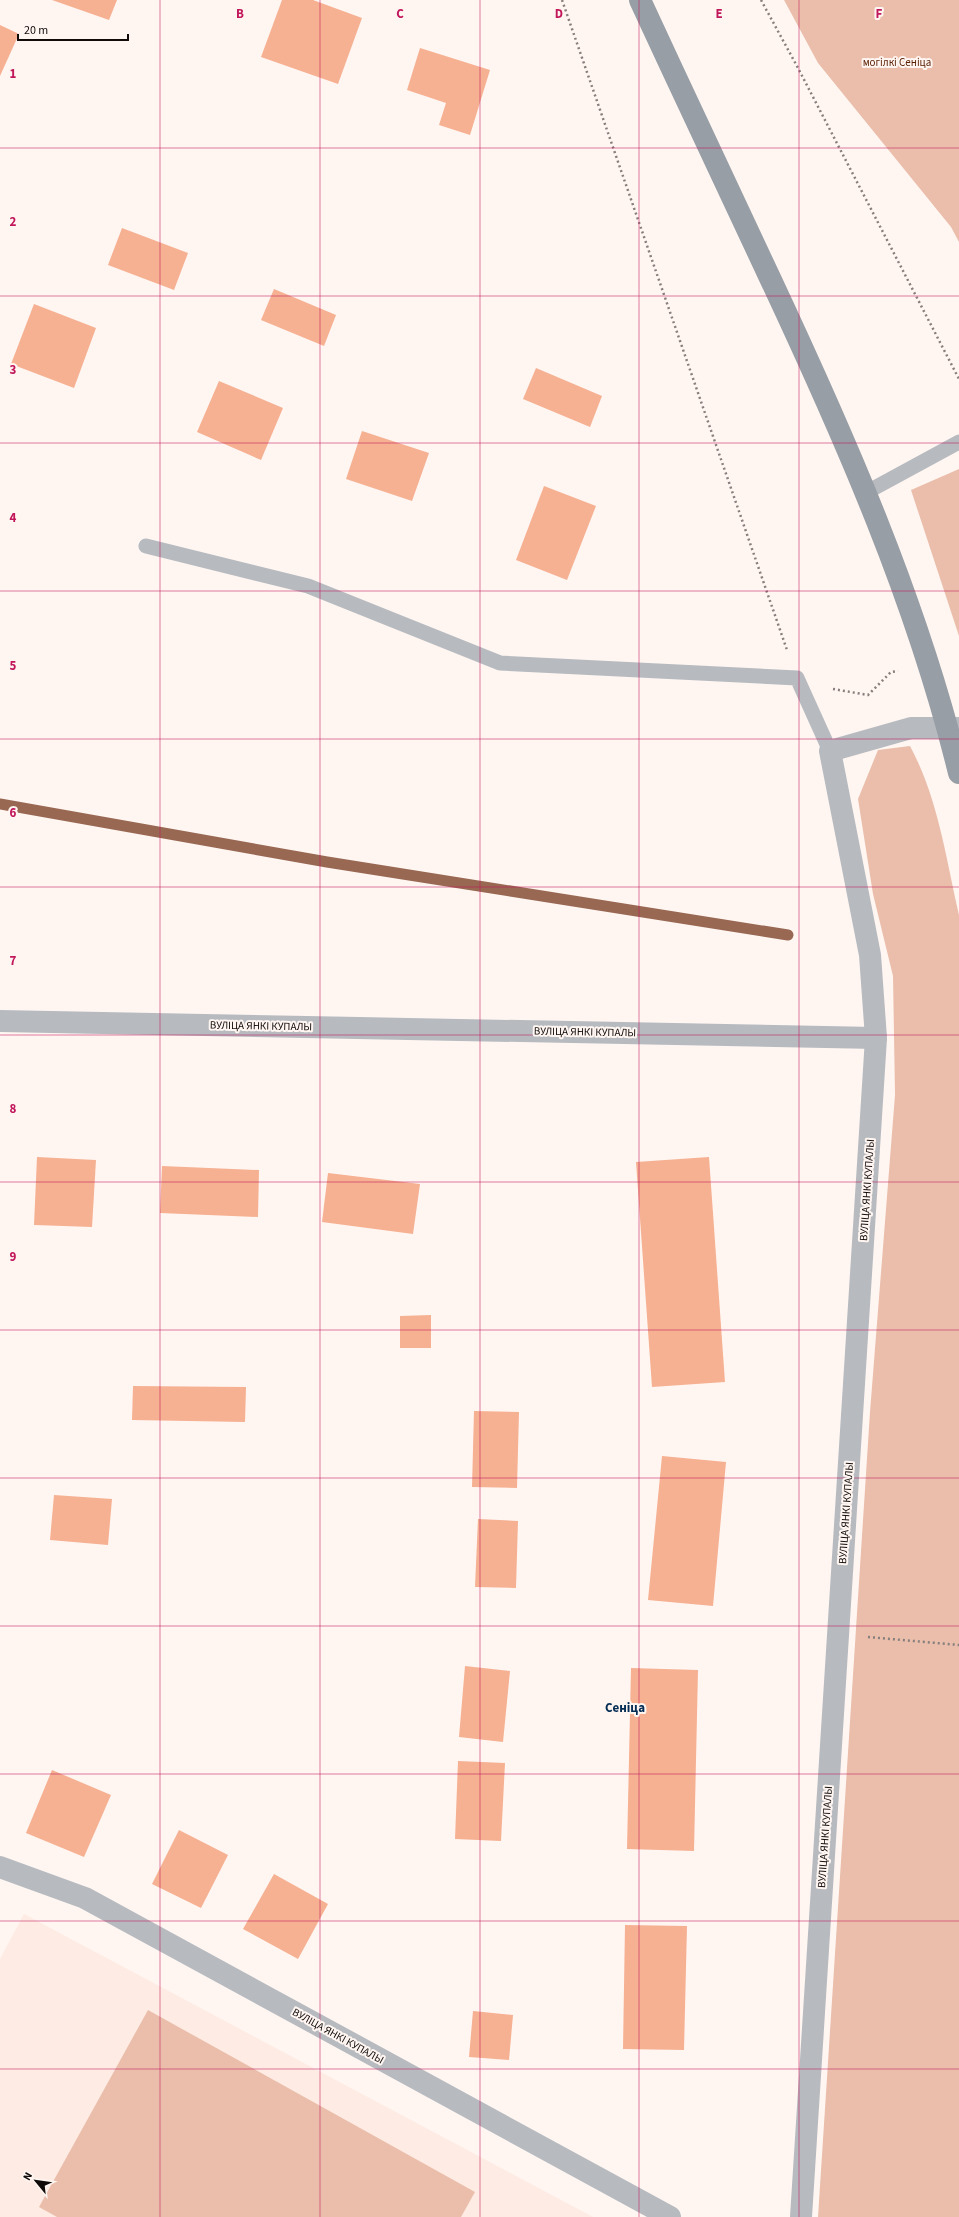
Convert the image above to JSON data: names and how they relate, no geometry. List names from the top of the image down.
{
  "streets": {
    "street": ["ВУЛІЦА ЯНКІ КУПАЛЫ"]
  },
  "districts": ["Сеніца"],
  "parks": ["могілкі Сеніца"],
  "scale_bar": "20 m",
  "north": "top left",
  "grid": {
    "columns": [
      "B",
      "C",
      "D",
      "E",
      "F"
    ],
    "rows": [
      "1",
      "2",
      "3",
      "4",
      "5",
      "6",
      "7",
      "8",
      "9"
    ]
  }
}
